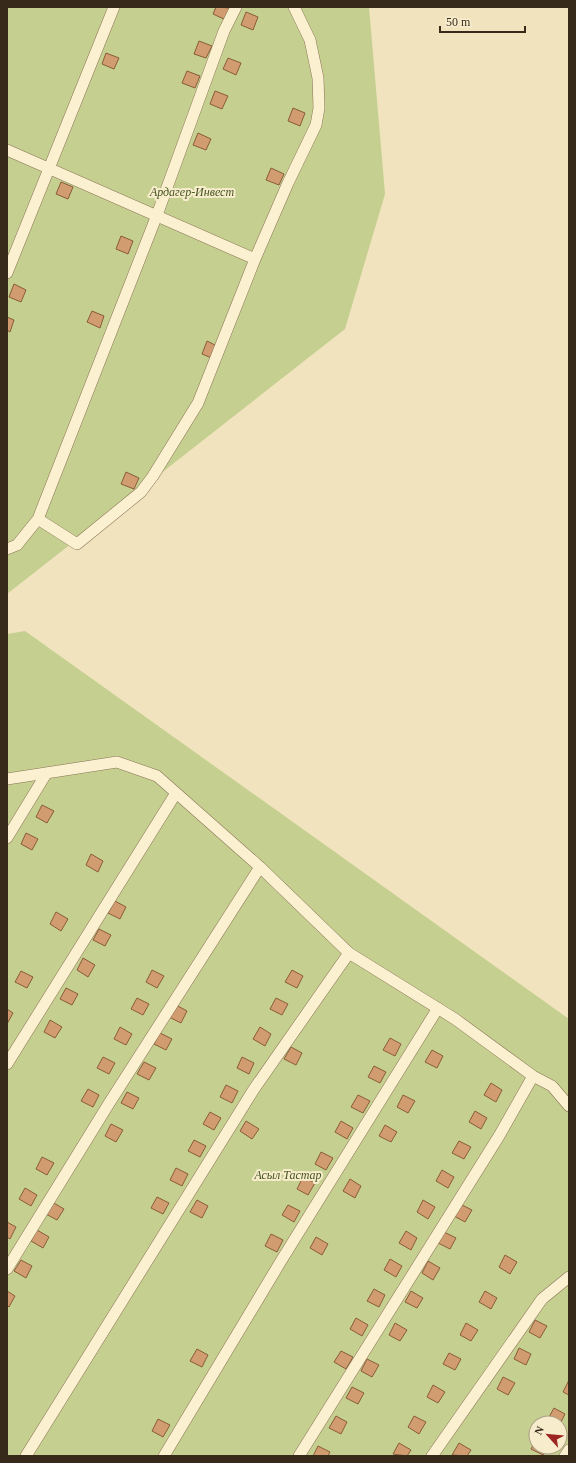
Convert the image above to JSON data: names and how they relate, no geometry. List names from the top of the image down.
{
  "parks": ["Ардагер-Инвест", "Асыл Тастар"],
  "scale_bar": "50 m",
  "north": "top left"
}
